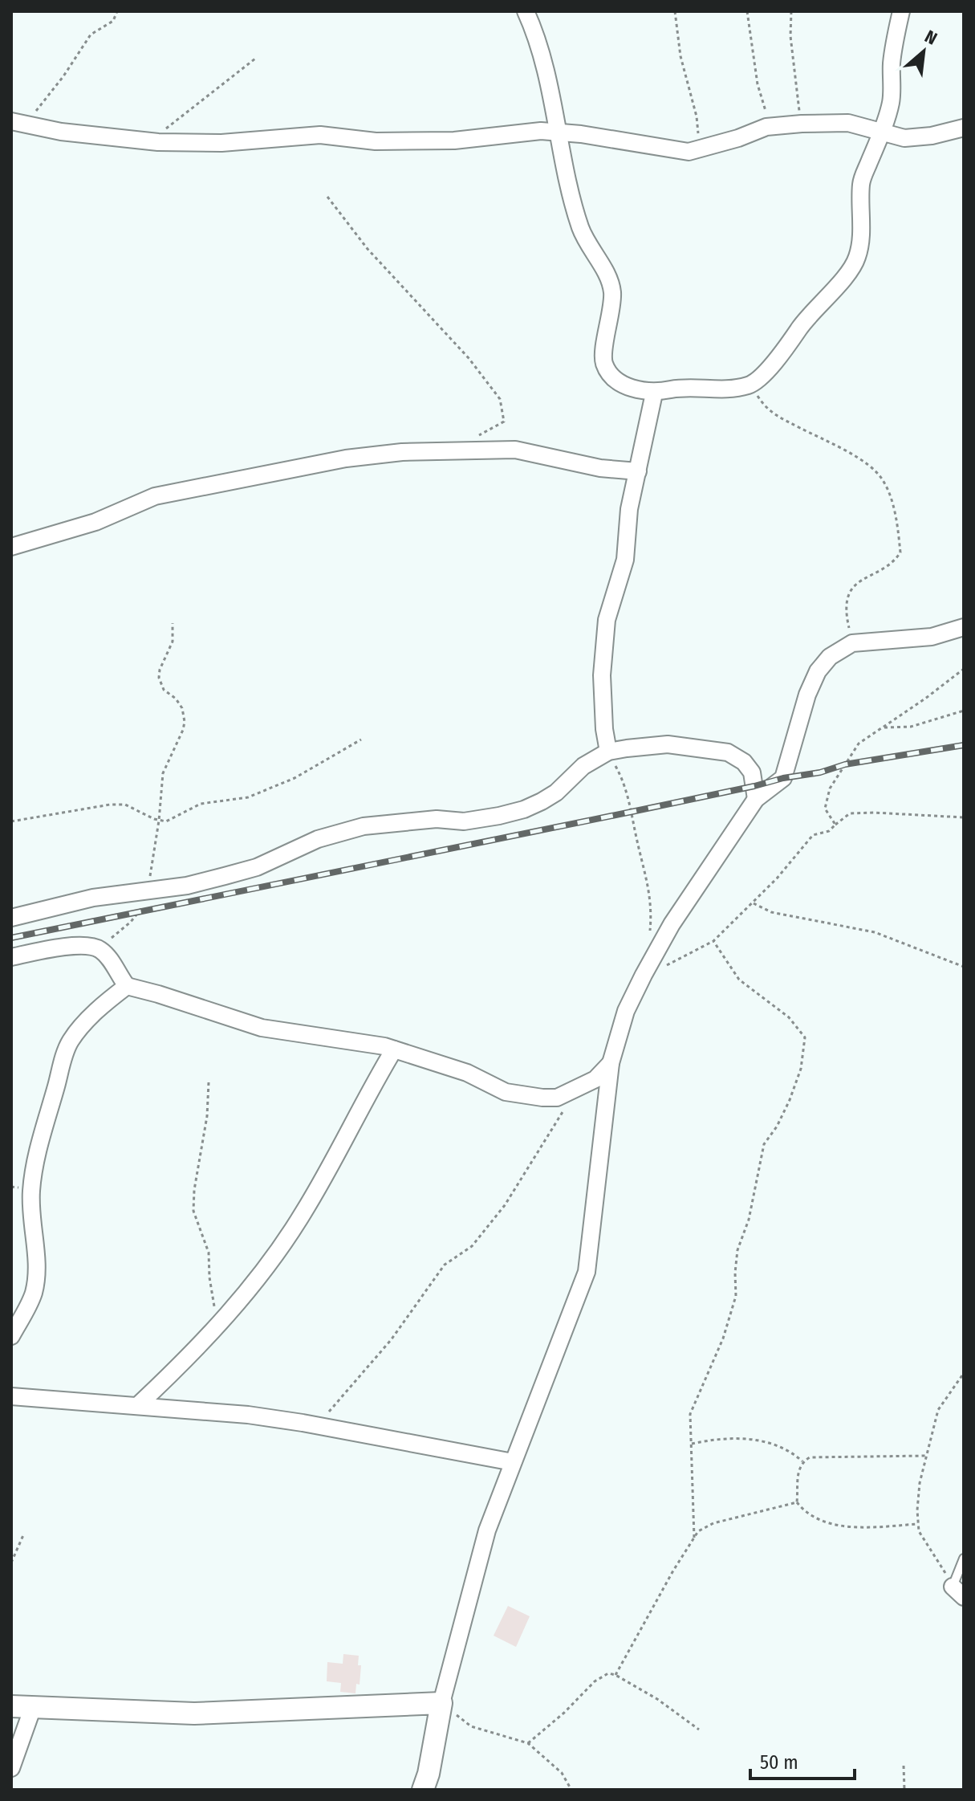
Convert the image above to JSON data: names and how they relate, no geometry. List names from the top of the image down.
{
  "scale_bar": "50 m",
  "north": "top right"
}
